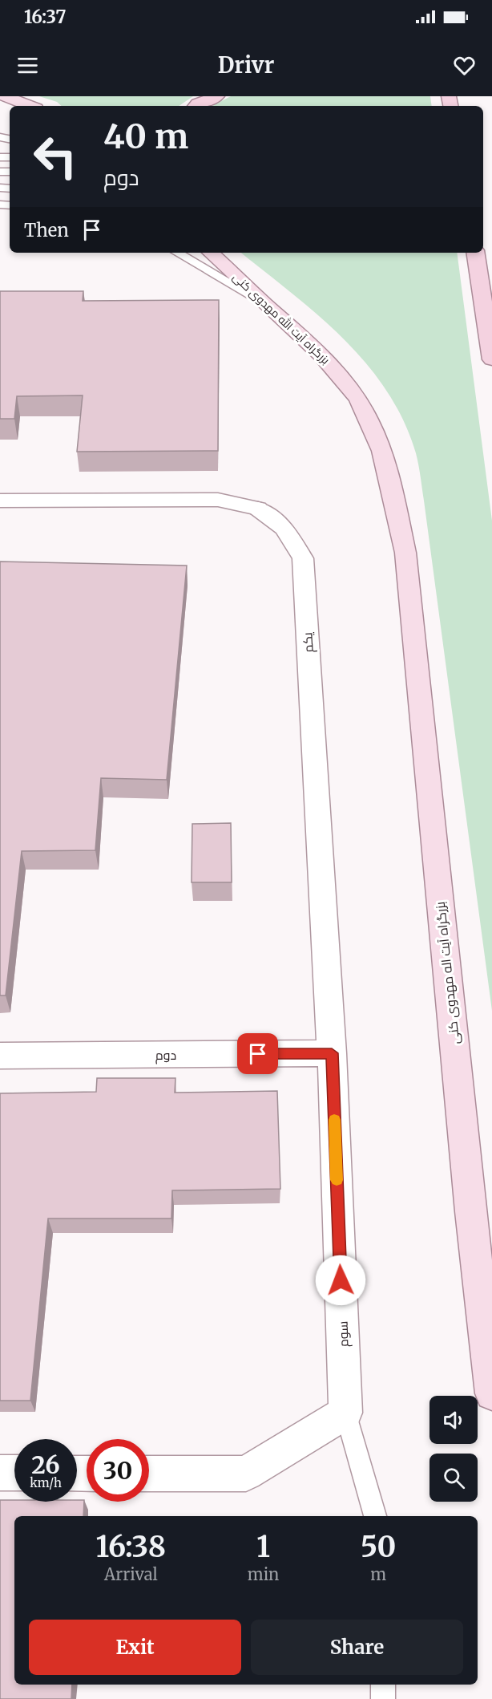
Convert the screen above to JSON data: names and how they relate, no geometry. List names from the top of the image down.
{
  "streets": {
    "main road": ["بزرگراه آیت الله مهدوی کنی", "بزرگراه آیت اله مهدوی کنی"],
    "street": ["یکم", "دوم", "سوم"]
  },
  "crossings": [
    ["بزرگراه آیت الله مهدوی کنی", "بزرگراه آیت اله مهدوی کنی"],
    ["یکم", "دوم"],
    ["یکم", "سوم"],
    ["دوم", "سوم"]
  ],
  "page": {
    "status": "16:37",
    "header": "Drivr",
    "turn": ["40 m", "دوم"],
    "then": "Then",
    "speed": "26 km/h",
    "limit": "30",
    "eta": [
      "16:38",
      "Arrival",
      "1",
      "min",
      "50",
      "m"
    ],
    "buttons": ["Exit", "Share"]
  }
}
